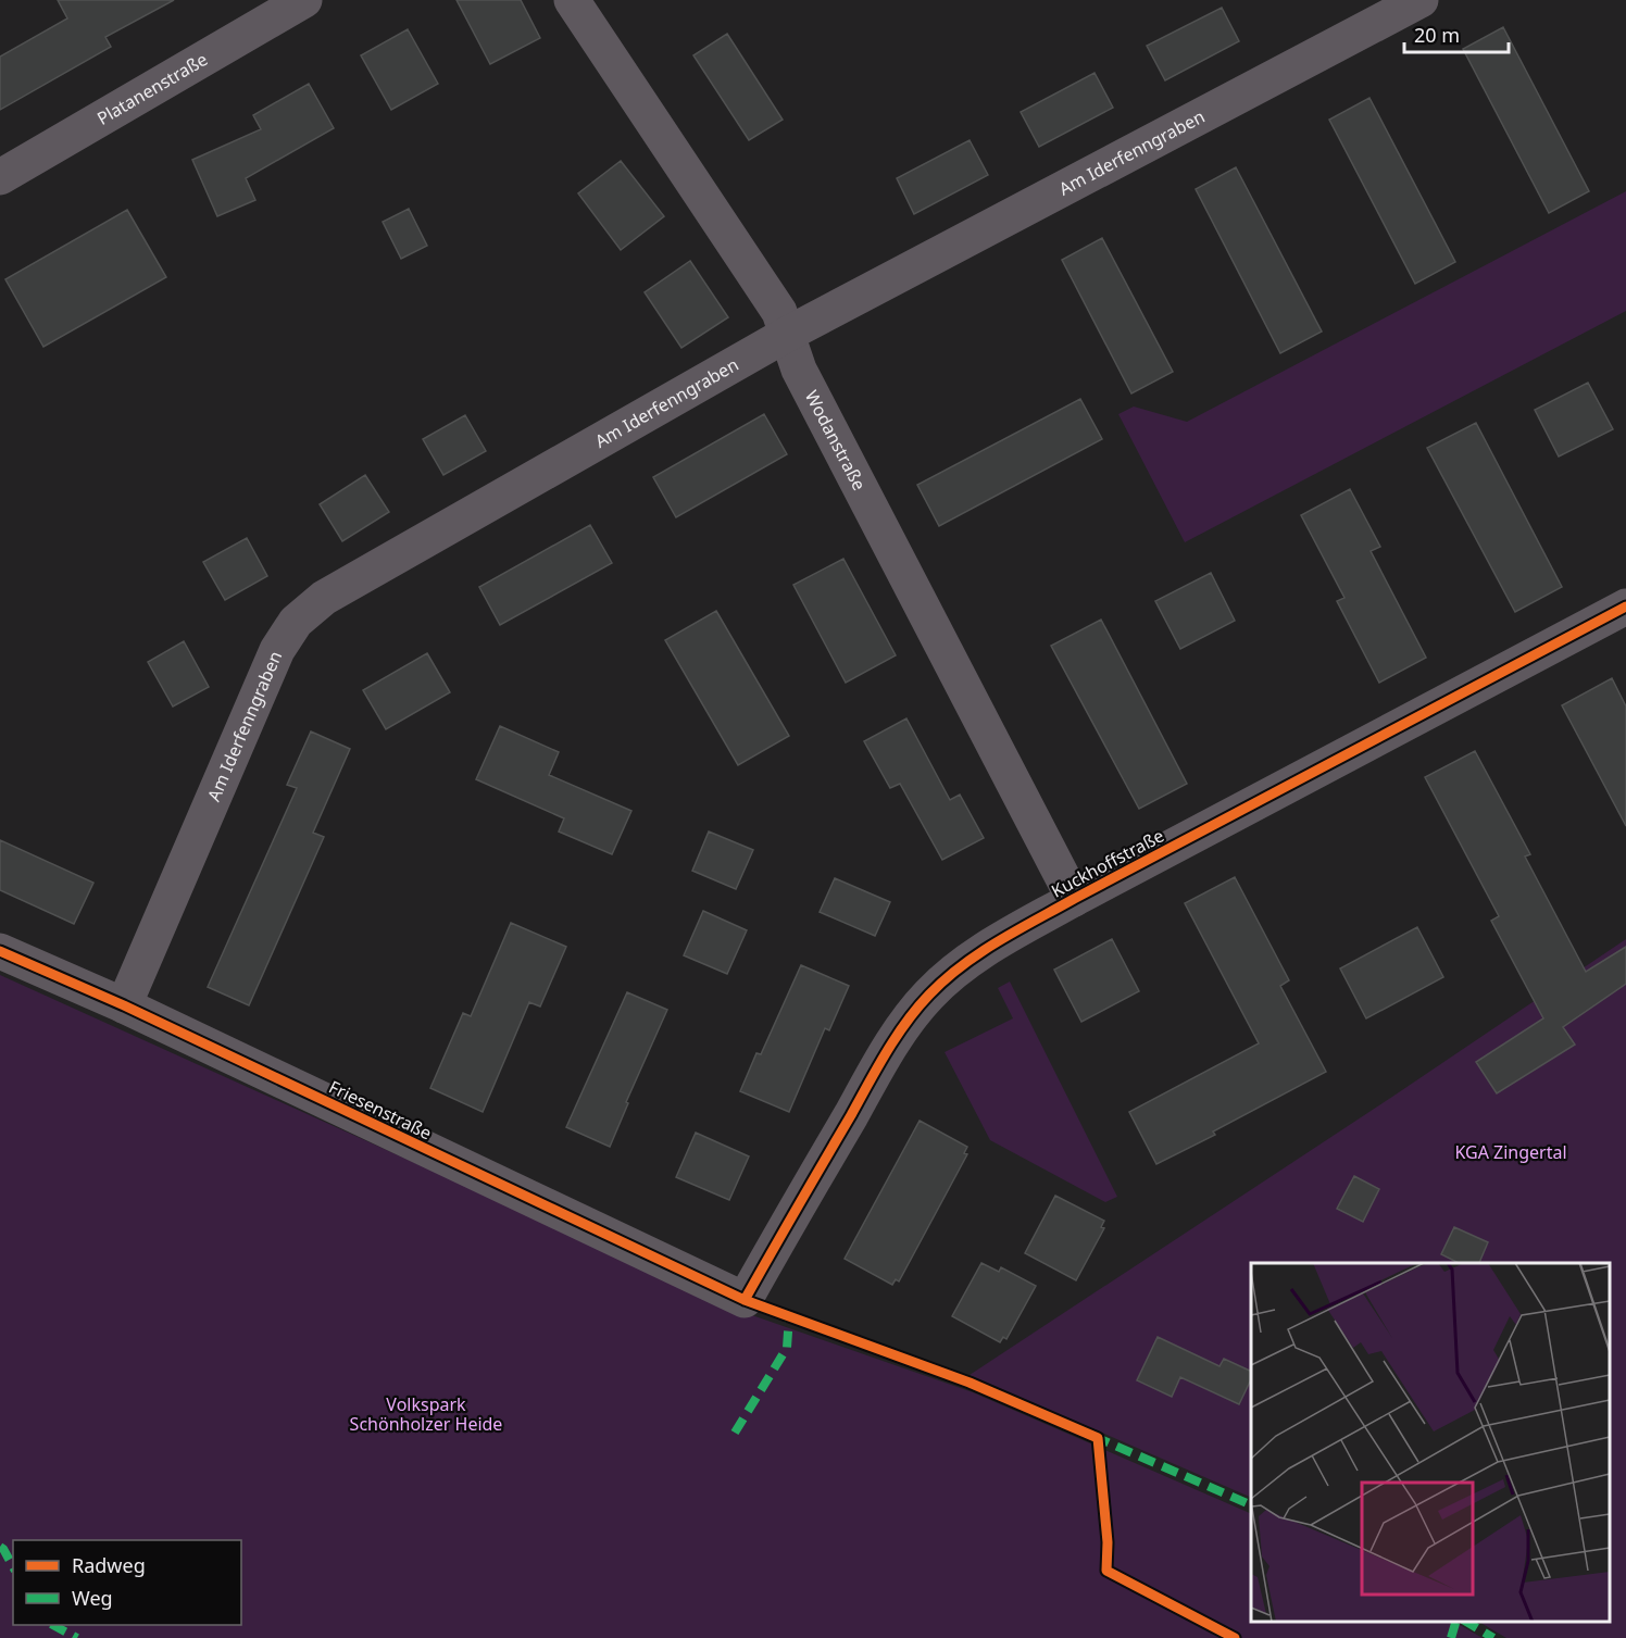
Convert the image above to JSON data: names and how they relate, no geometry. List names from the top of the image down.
{
  "streets": {
    "street": [
      "Platanenstraße",
      "Am Iderfenngraben",
      "Wodanstraße",
      "Kuckhoffstraße",
      "Friesenstraße"
    ]
  },
  "crossings": [
    ["Am Iderfenngraben", "Wodanstraße"],
    ["Am Iderfenngraben", "Friesenstraße"],
    ["Wodanstraße", "Kuckhoffstraße"],
    ["Kuckhoffstraße", "Friesenstraße"]
  ],
  "parks": ["KGA Zingertal", "Volkspark Schönholzer Heide"],
  "legend": ["Radweg", "Weg"],
  "scale_bar": "20 m"
}
